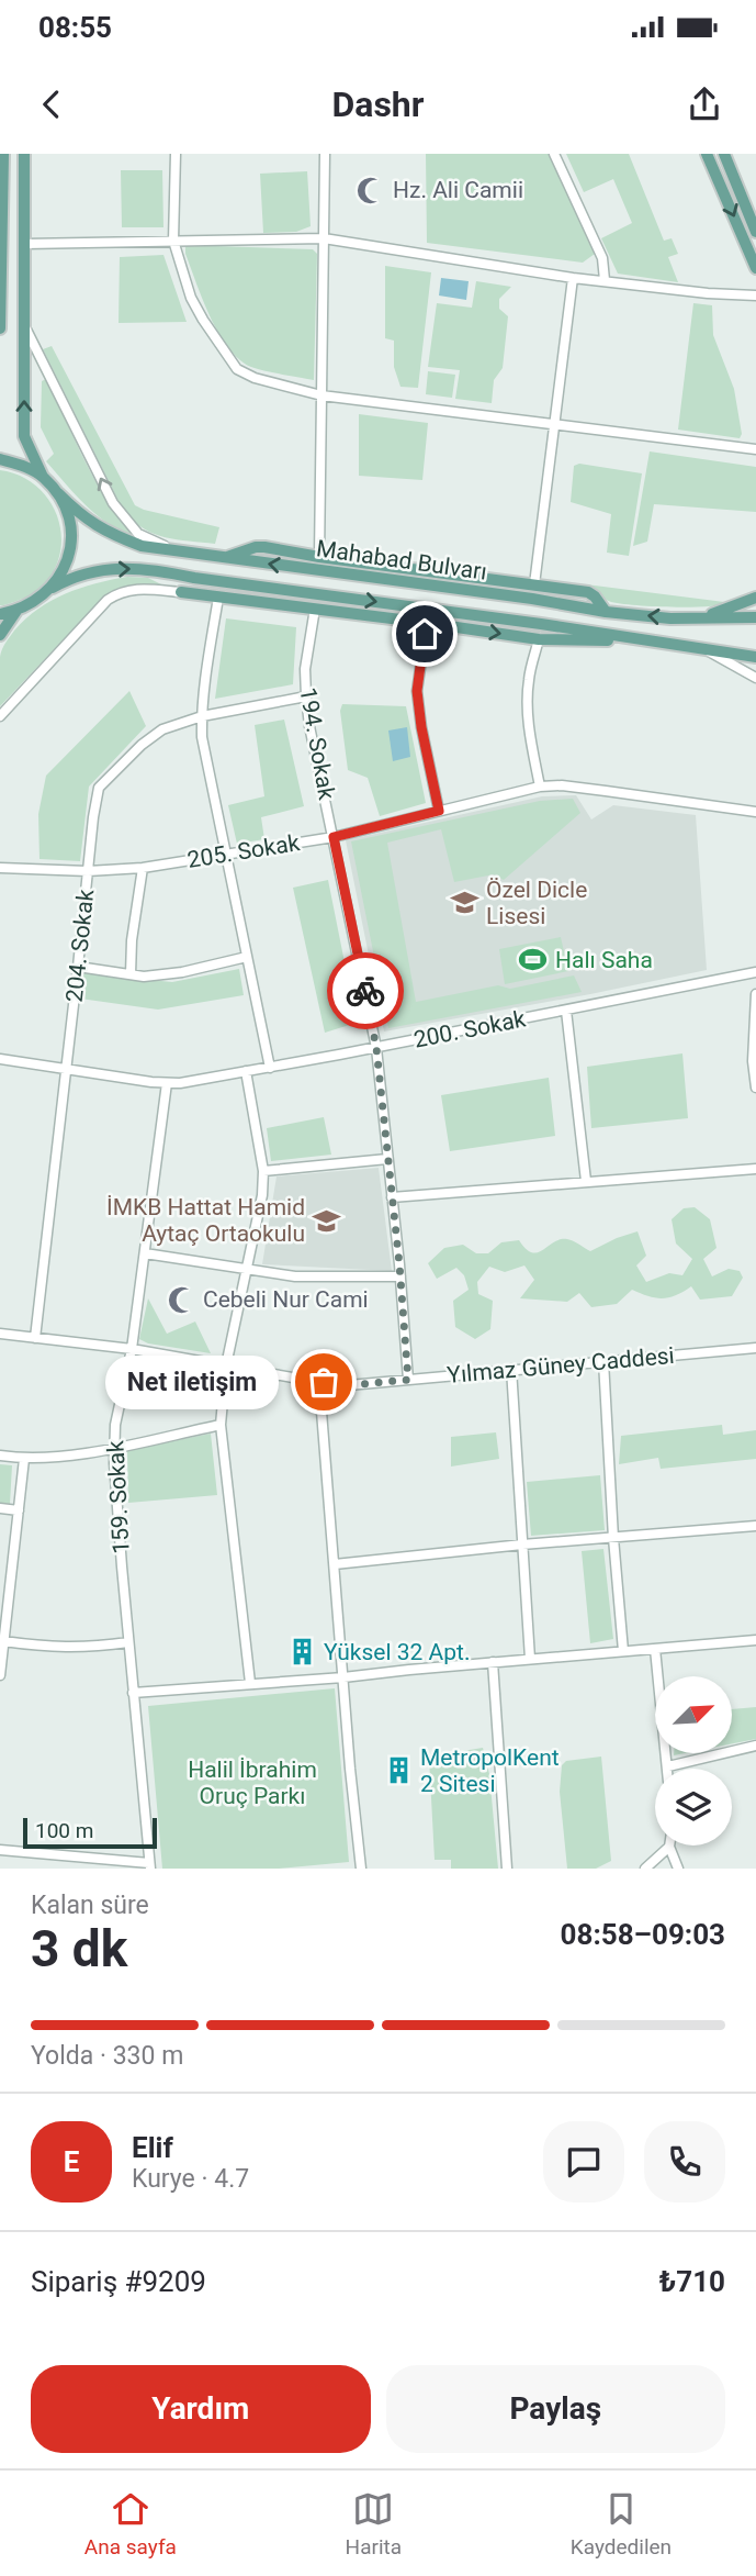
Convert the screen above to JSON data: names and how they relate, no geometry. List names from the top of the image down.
{
  "streets": {
    "main road": ["Mahabad Bulvarı"],
    "street": [
      "194. Sokak",
      "205. Sokak",
      "204. Sokak",
      "200. Sokak",
      "Yılmaz Güney Caddesi",
      "159. Sokak"
    ]
  },
  "crossings": [
    ["194. Sokak", "205. Sokak"],
    ["194. Sokak", "204. Sokak"],
    ["194. Sokak", "200. Sokak"],
    ["194. Sokak", "Yılmaz Güney Caddesi"],
    ["205. Sokak", "204. Sokak"],
    ["204. Sokak", "200. Sokak"],
    ["204. Sokak", "Yılmaz Güney Caddesi"],
    ["200. Sokak", "159. Sokak"],
    ["Yılmaz Güney Caddesi", "159. Sokak"]
  ],
  "parks": ["Halil İbrahim Oruç Parkı"],
  "places": {
    "mosque": ["Hz. Ali Camii", "Cebeli Nur Cami"],
    "school or university": ["Özel Dicle Lisesi", "İMKB Hattat Hamid Aytaç Ortaokulu"],
    "sports": ["Halı Saha"],
    "other": ["Net iletişim"],
    "building": ["Yüksel 32 Apt.", "MetropolKent 2 Sitesi"]
  },
  "scale_bar": "100 m",
  "north": "top right",
  "page": {
    "status": "08:55",
    "header": "Dashr",
    "bubble": "Net iletişim",
    "scale": "100 m",
    "heading": ["3 dk", "Kalan süre", "08:58–09:03"],
    "panel": [
      "Elif",
      "Kurye · 4.7",
      "Sipariş #9209",
      "₺710"
    ],
    "bar": "Yolda · 330 m",
    "round": "E",
    "buttons": ["Yardım", "Paylaş"],
    "tabs": ["Ana sayfa", "Harita", "Kaydedilen"]
  }
}
